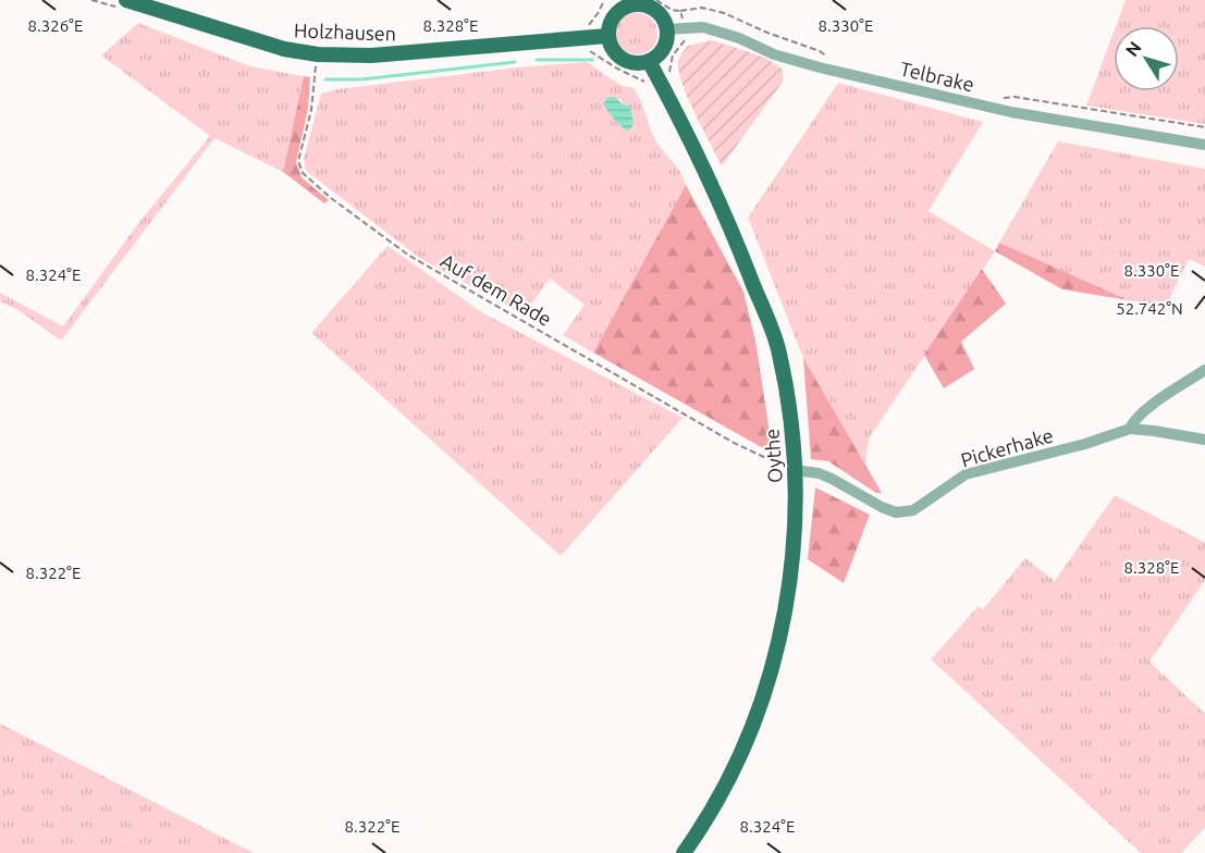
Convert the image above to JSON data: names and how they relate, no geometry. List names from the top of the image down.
{
  "streets": {
    "main road": ["Holzhausen", "Oythe"],
    "street": ["Telbrake", "Pickerhake"],
    "path": ["Auf dem Rade"]
  },
  "crossings": [
    ["Holzhausen", "Telbrake"],
    ["Holzhausen", "Auf dem Rade"],
    ["Holzhausen", "Oythe"],
    ["Telbrake", "Oythe"],
    ["Auf dem Rade", "Pickerhake"],
    ["Auf dem Rade", "Oythe"],
    ["Pickerhake", "Oythe"]
  ],
  "north": "top left",
  "coordinates": [
    "8.326°E",
    "8.328°E",
    "8.330°E",
    "8.324°E",
    "52.742°N",
    "8.322°E"
  ]
}
